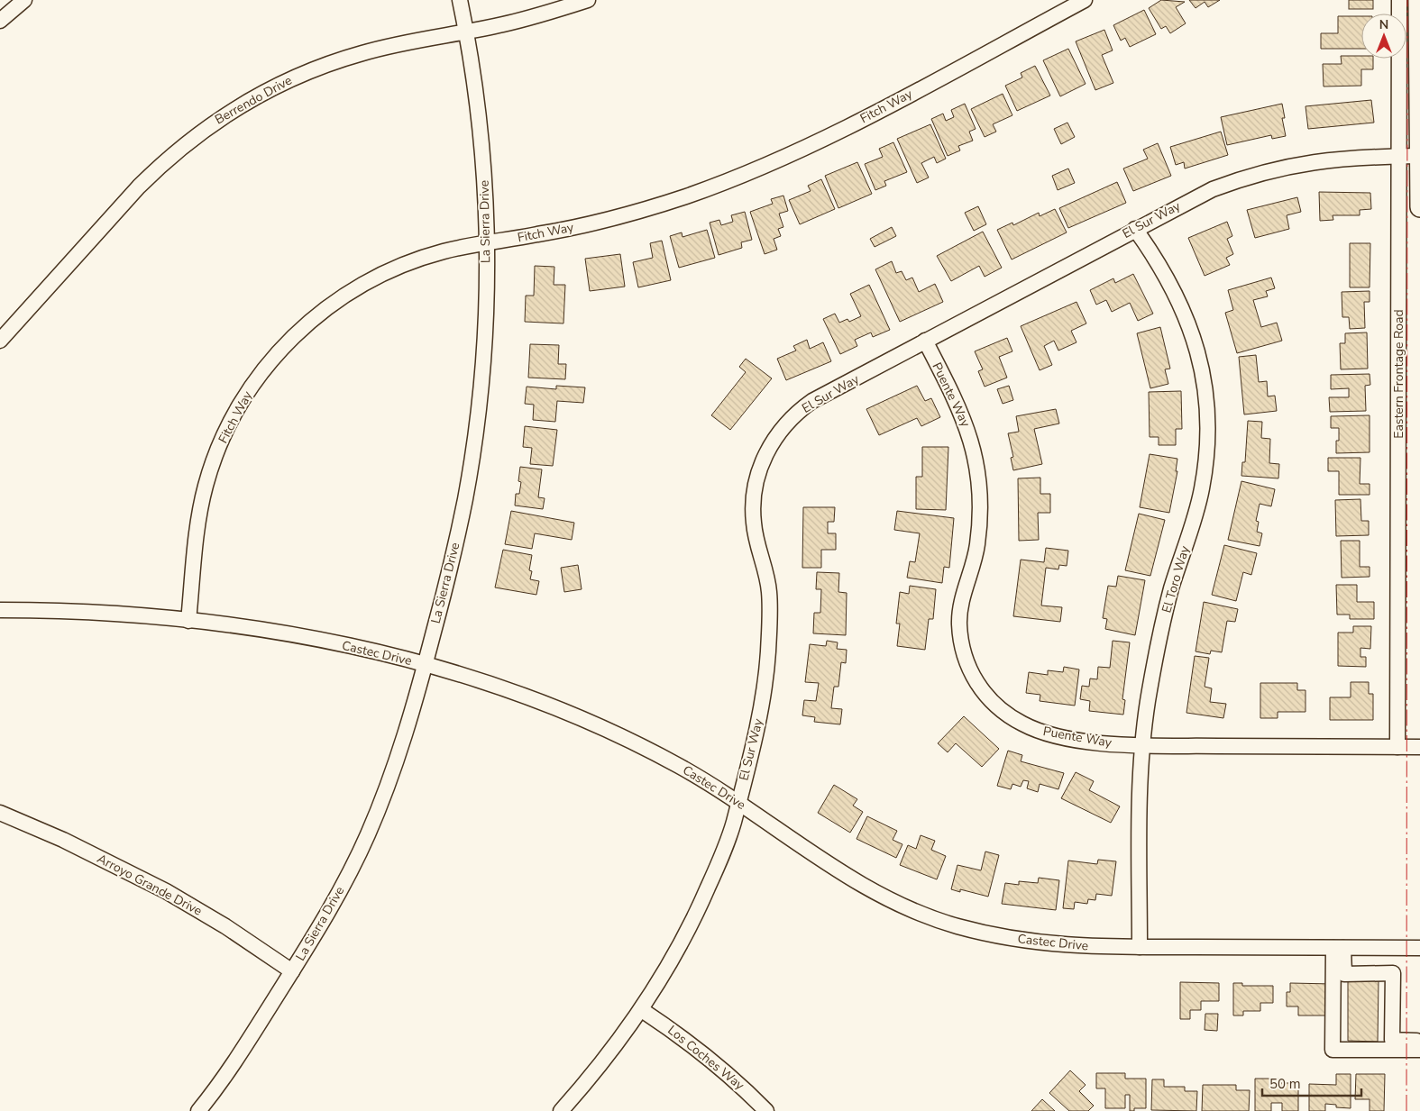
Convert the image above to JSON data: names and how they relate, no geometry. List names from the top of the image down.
{
  "streets": {
    "street": [
      "Berrendo Drive",
      "Fitch Way",
      "El Sur Way",
      "La Sierra Drive",
      "Eastern Frontage Road",
      "Puente Way",
      "El Toro Way",
      "Castec Drive",
      "Arroyo Grande Drive",
      "Los Coches Way"
    ]
  },
  "crossings": [
    ["Berrendo Drive", "La Sierra Drive"],
    ["Fitch Way", "La Sierra Drive"],
    ["Fitch Way", "Castec Drive"],
    ["El Sur Way", "Eastern Frontage Road"],
    ["El Sur Way", "Puente Way"],
    ["El Sur Way", "El Toro Way"],
    ["El Sur Way", "Castec Drive"],
    ["El Sur Way", "Los Coches Way"],
    ["La Sierra Drive", "Castec Drive"],
    ["La Sierra Drive", "Arroyo Grande Drive"],
    ["Eastern Frontage Road", "Puente Way"],
    ["Puente Way", "El Toro Way"],
    ["El Toro Way", "Castec Drive"]
  ],
  "scale_bar": "50 m",
  "north": "top"
}
